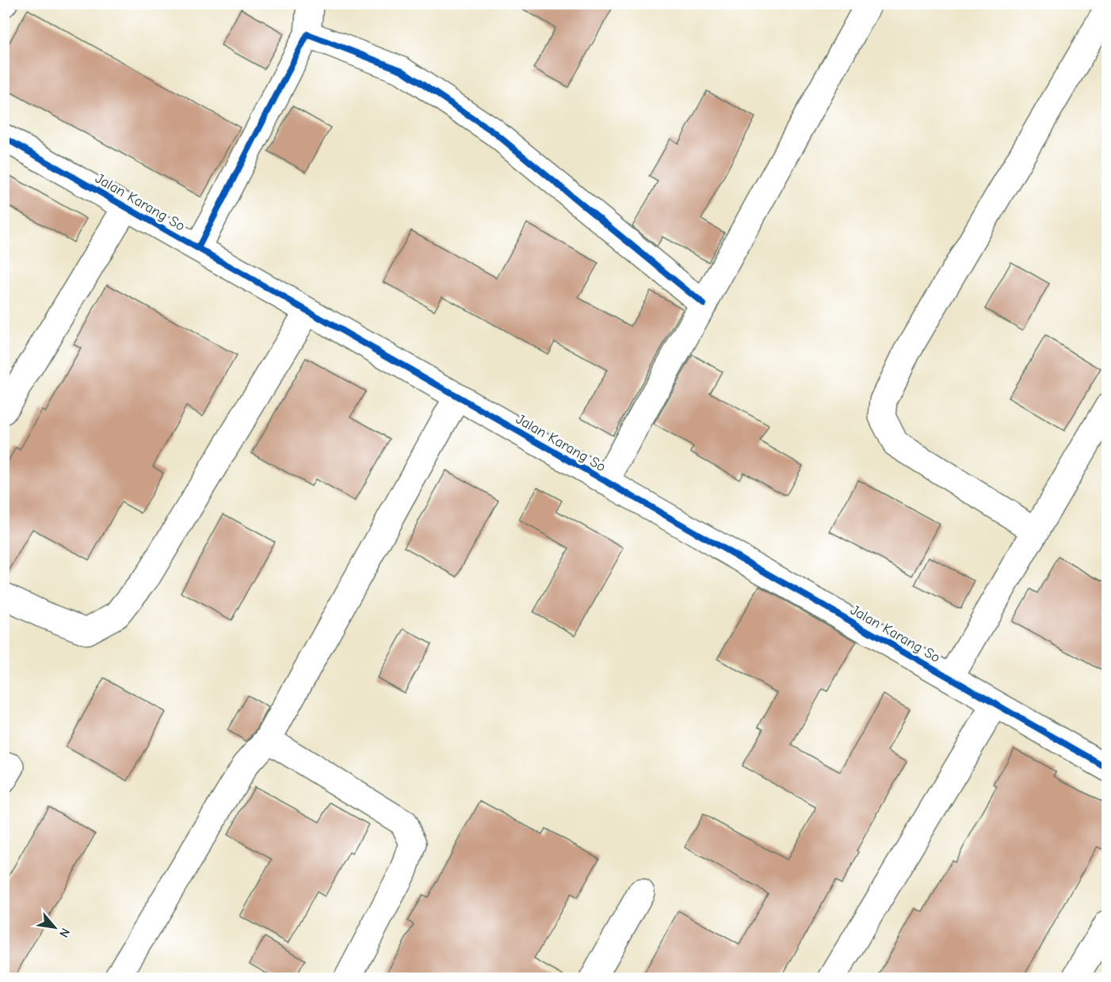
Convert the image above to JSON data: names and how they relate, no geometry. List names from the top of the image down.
{
  "streets": {
    "street": ["Jalan Karang So"]
  },
  "north": "bottom right"
}
